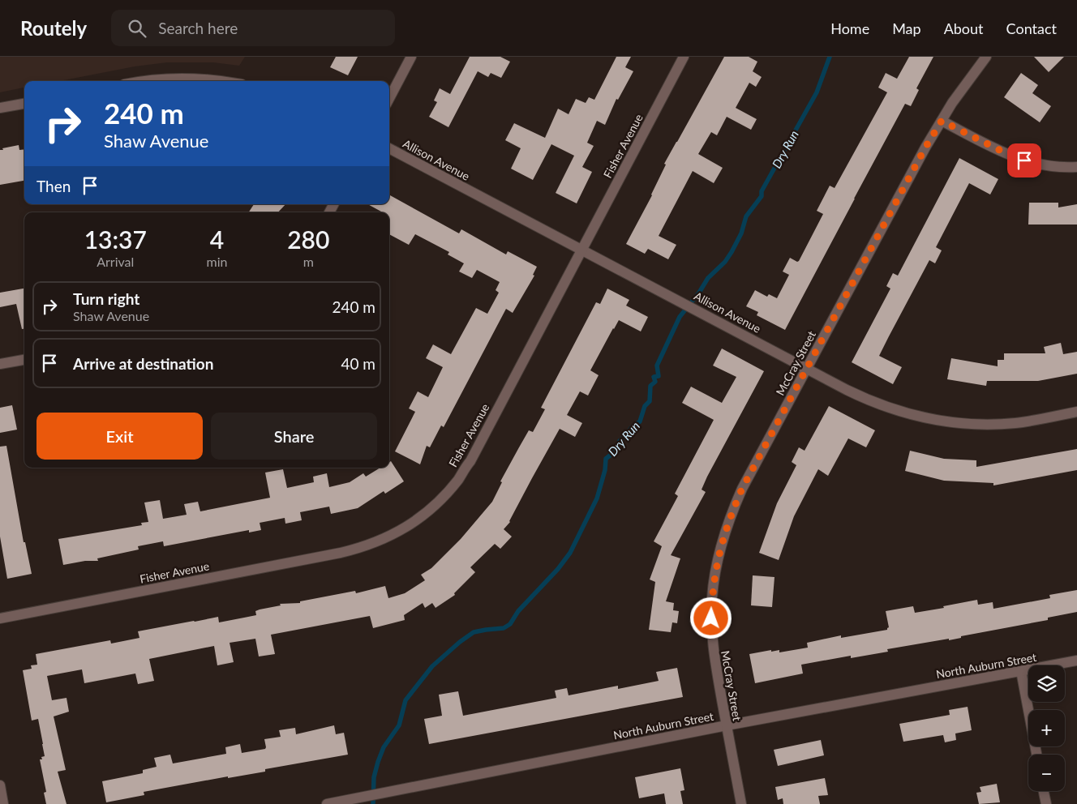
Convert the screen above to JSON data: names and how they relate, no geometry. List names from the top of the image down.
{
  "streets": {
    "street": [
      "Fisher Avenue",
      "Allison Avenue",
      "McCray Street",
      "North Auburn Street"
    ]
  },
  "crossings": [
    ["Fisher Avenue", "Allison Avenue"],
    ["Allison Avenue", "McCray Street"],
    ["McCray Street", "North Auburn Street"]
  ],
  "water": ["Dry Run"],
  "page": {
    "header": "Routely",
    "search": "Search here",
    "nav": [
      "Home",
      "Map",
      "About",
      "Contact"
    ],
    "turn": ["240 m", "Shaw Avenue"],
    "then": "Then",
    "eta": [
      "13:37",
      "Arrival",
      "4",
      "min",
      "280",
      "m"
    ],
    "list": [
      {
        "name": "Turn right",
        "note": "Shaw Avenue",
        "value": "240 m"
      },
      {
        "name": "Arrive at destination",
        "value": "40 m"
      }
    ],
    "buttons": ["Exit", "Share"],
    "map_buttons": ["+", "−"]
  }
}
